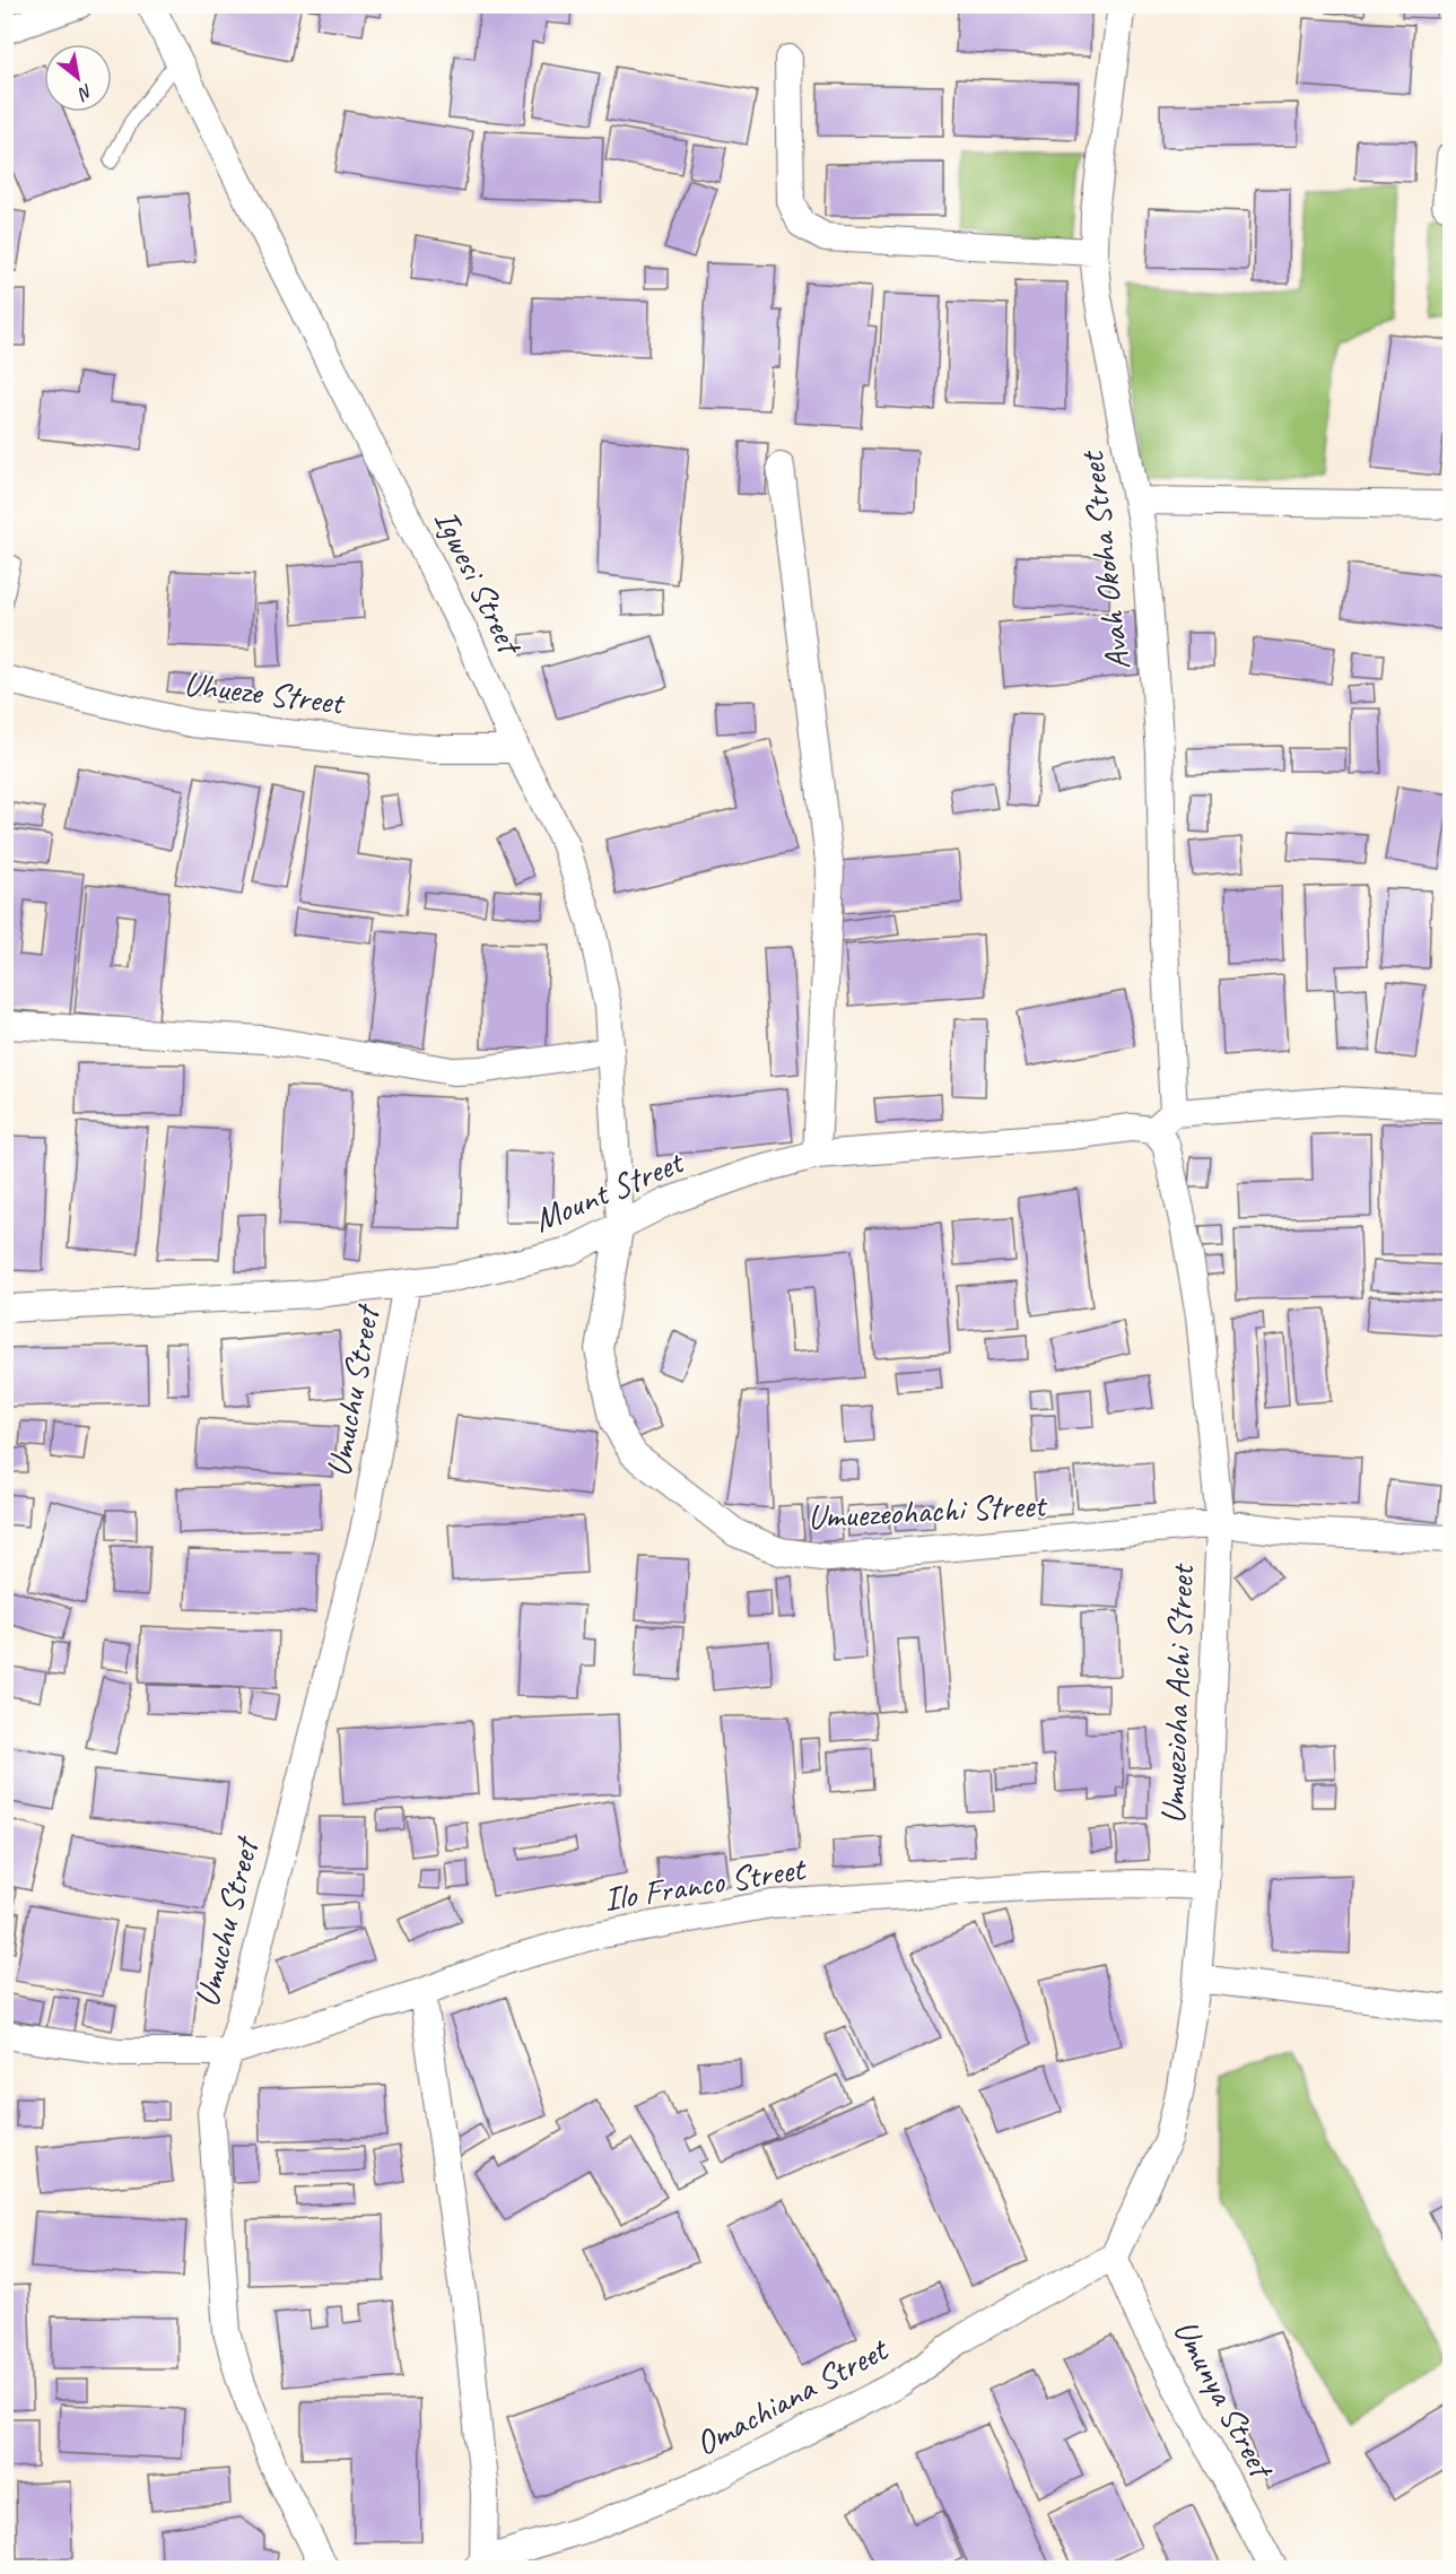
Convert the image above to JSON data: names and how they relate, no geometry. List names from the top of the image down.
{
  "streets": {
    "street": [
      "Avah Okoha Street",
      "Igwesi Street",
      "Uhueze Street",
      "Mount Street",
      "Umuchu Street",
      "Umuezeohachi Street",
      "Umuezioha Achi Street",
      "Ilo Franco Street",
      "Omachiana Street",
      "Umunya Street"
    ]
  },
  "crossings": [
    ["Avah Okoha Street", "Mount Street"],
    ["Avah Okoha Street", "Umuezioha Achi Street"],
    ["Igwesi Street", "Uhueze Street"],
    ["Igwesi Street", "Mount Street"],
    ["Igwesi Street", "Umuezeohachi Street"],
    ["Mount Street", "Umuchu Street"],
    ["Mount Street", "Umuezeohachi Street"],
    ["Mount Street", "Umuezioha Achi Street"],
    ["Umuchu Street", "Ilo Franco Street"],
    ["Umuezeohachi Street", "Umuezioha Achi Street"],
    ["Umuezioha Achi Street", "Ilo Franco Street"],
    ["Umuezioha Achi Street", "Omachiana Street"],
    ["Umuezioha Achi Street", "Umunya Street"],
    ["Omachiana Street", "Umunya Street"]
  ],
  "north": "bottom right"
}
